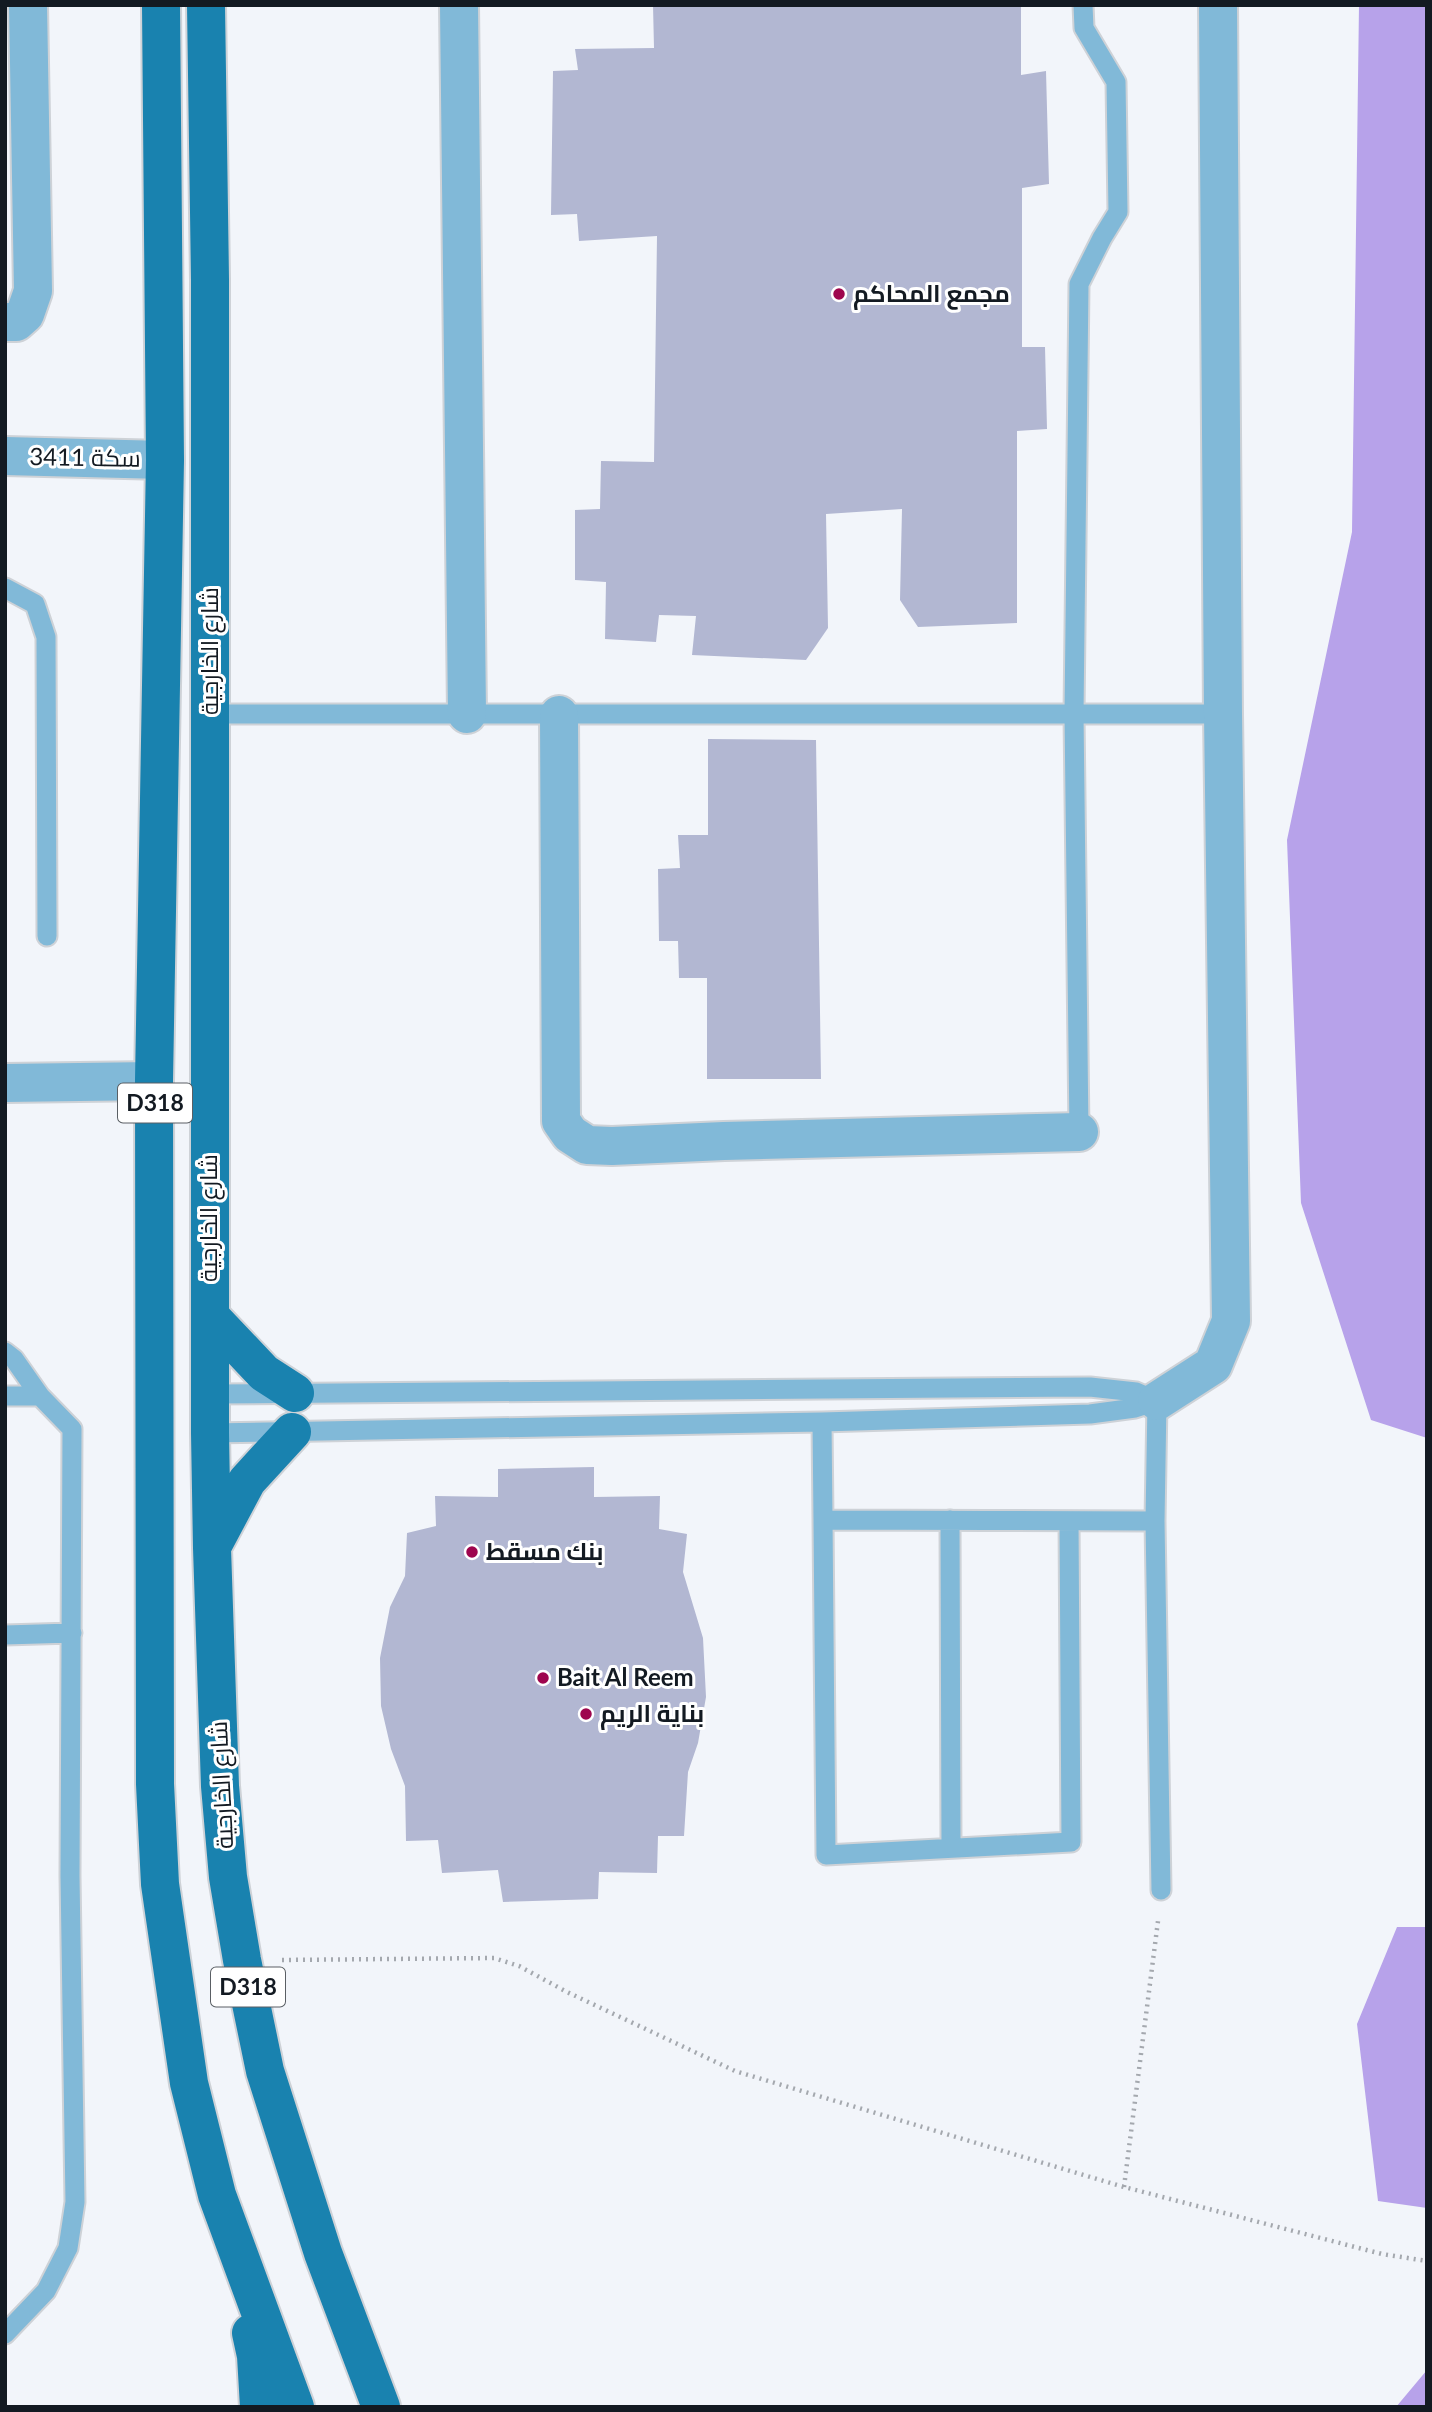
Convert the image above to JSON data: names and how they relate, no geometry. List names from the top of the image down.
{
  "streets": {
    "main road": ["شارع الخارجية", "D318"],
    "street": ["سكة 3411"]
  },
  "crossings": [
    ["سكة 3411", "شارع الخارجية"]
  ],
  "places": [
    "مجمع المحاكم",
    "بنك مسقط",
    "Bait Al Reem",
    "بناية الريم"
  ]
}
